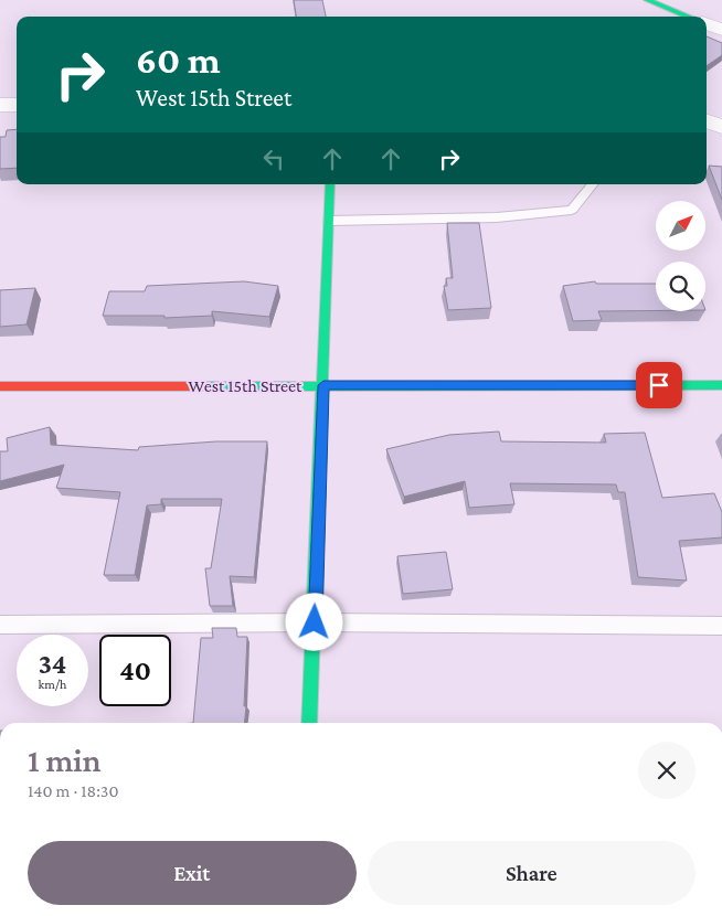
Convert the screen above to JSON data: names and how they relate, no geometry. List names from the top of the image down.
{
  "streets": {
    "street": ["West 15th Street"]
  },
  "north": "top right",
  "page": {
    "turn": ["60 m", "West 15th Street"],
    "speed": "34 km/h",
    "limit": "40",
    "heading": ["1 min", "140 m · 18:30"],
    "buttons": ["Exit", "Share"]
  }
}
